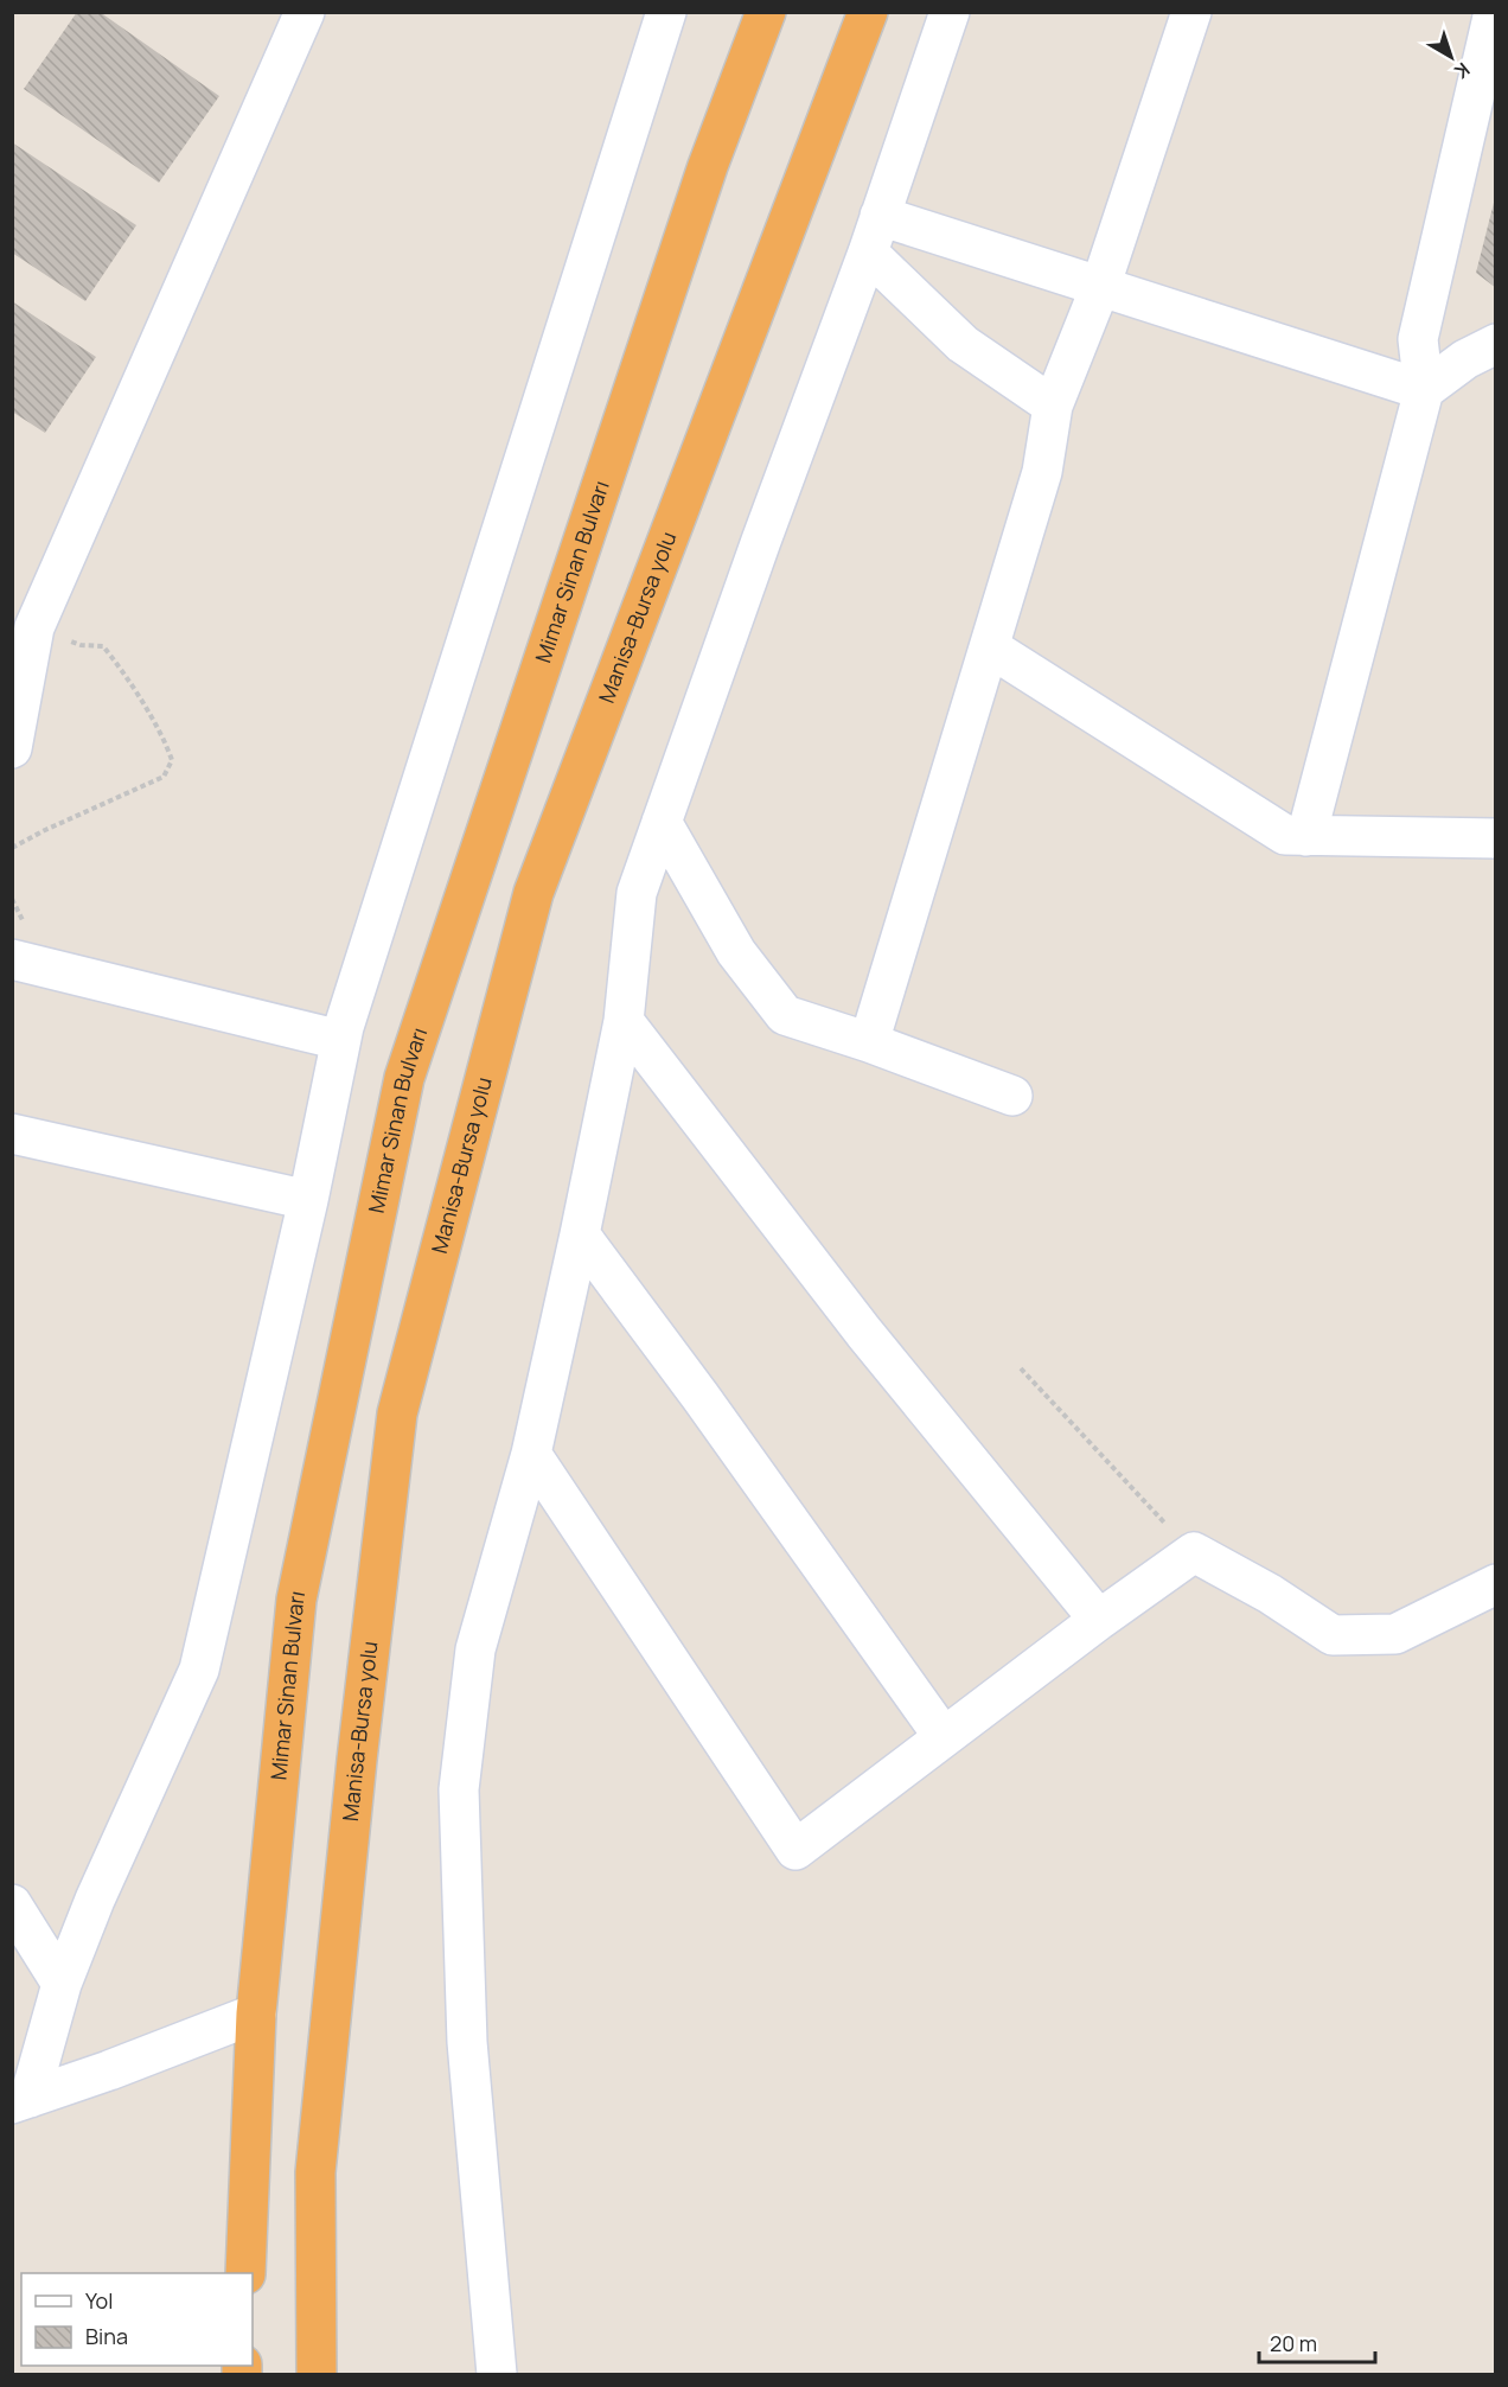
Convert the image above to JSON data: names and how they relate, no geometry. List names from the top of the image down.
{
  "streets": {
    "highway": ["Mimar Sinan Bulvarı", "Manisa-Bursa yolu"]
  },
  "legend": ["Yol", "Bina"],
  "scale_bar": "20 m",
  "north": "bottom right"
}
